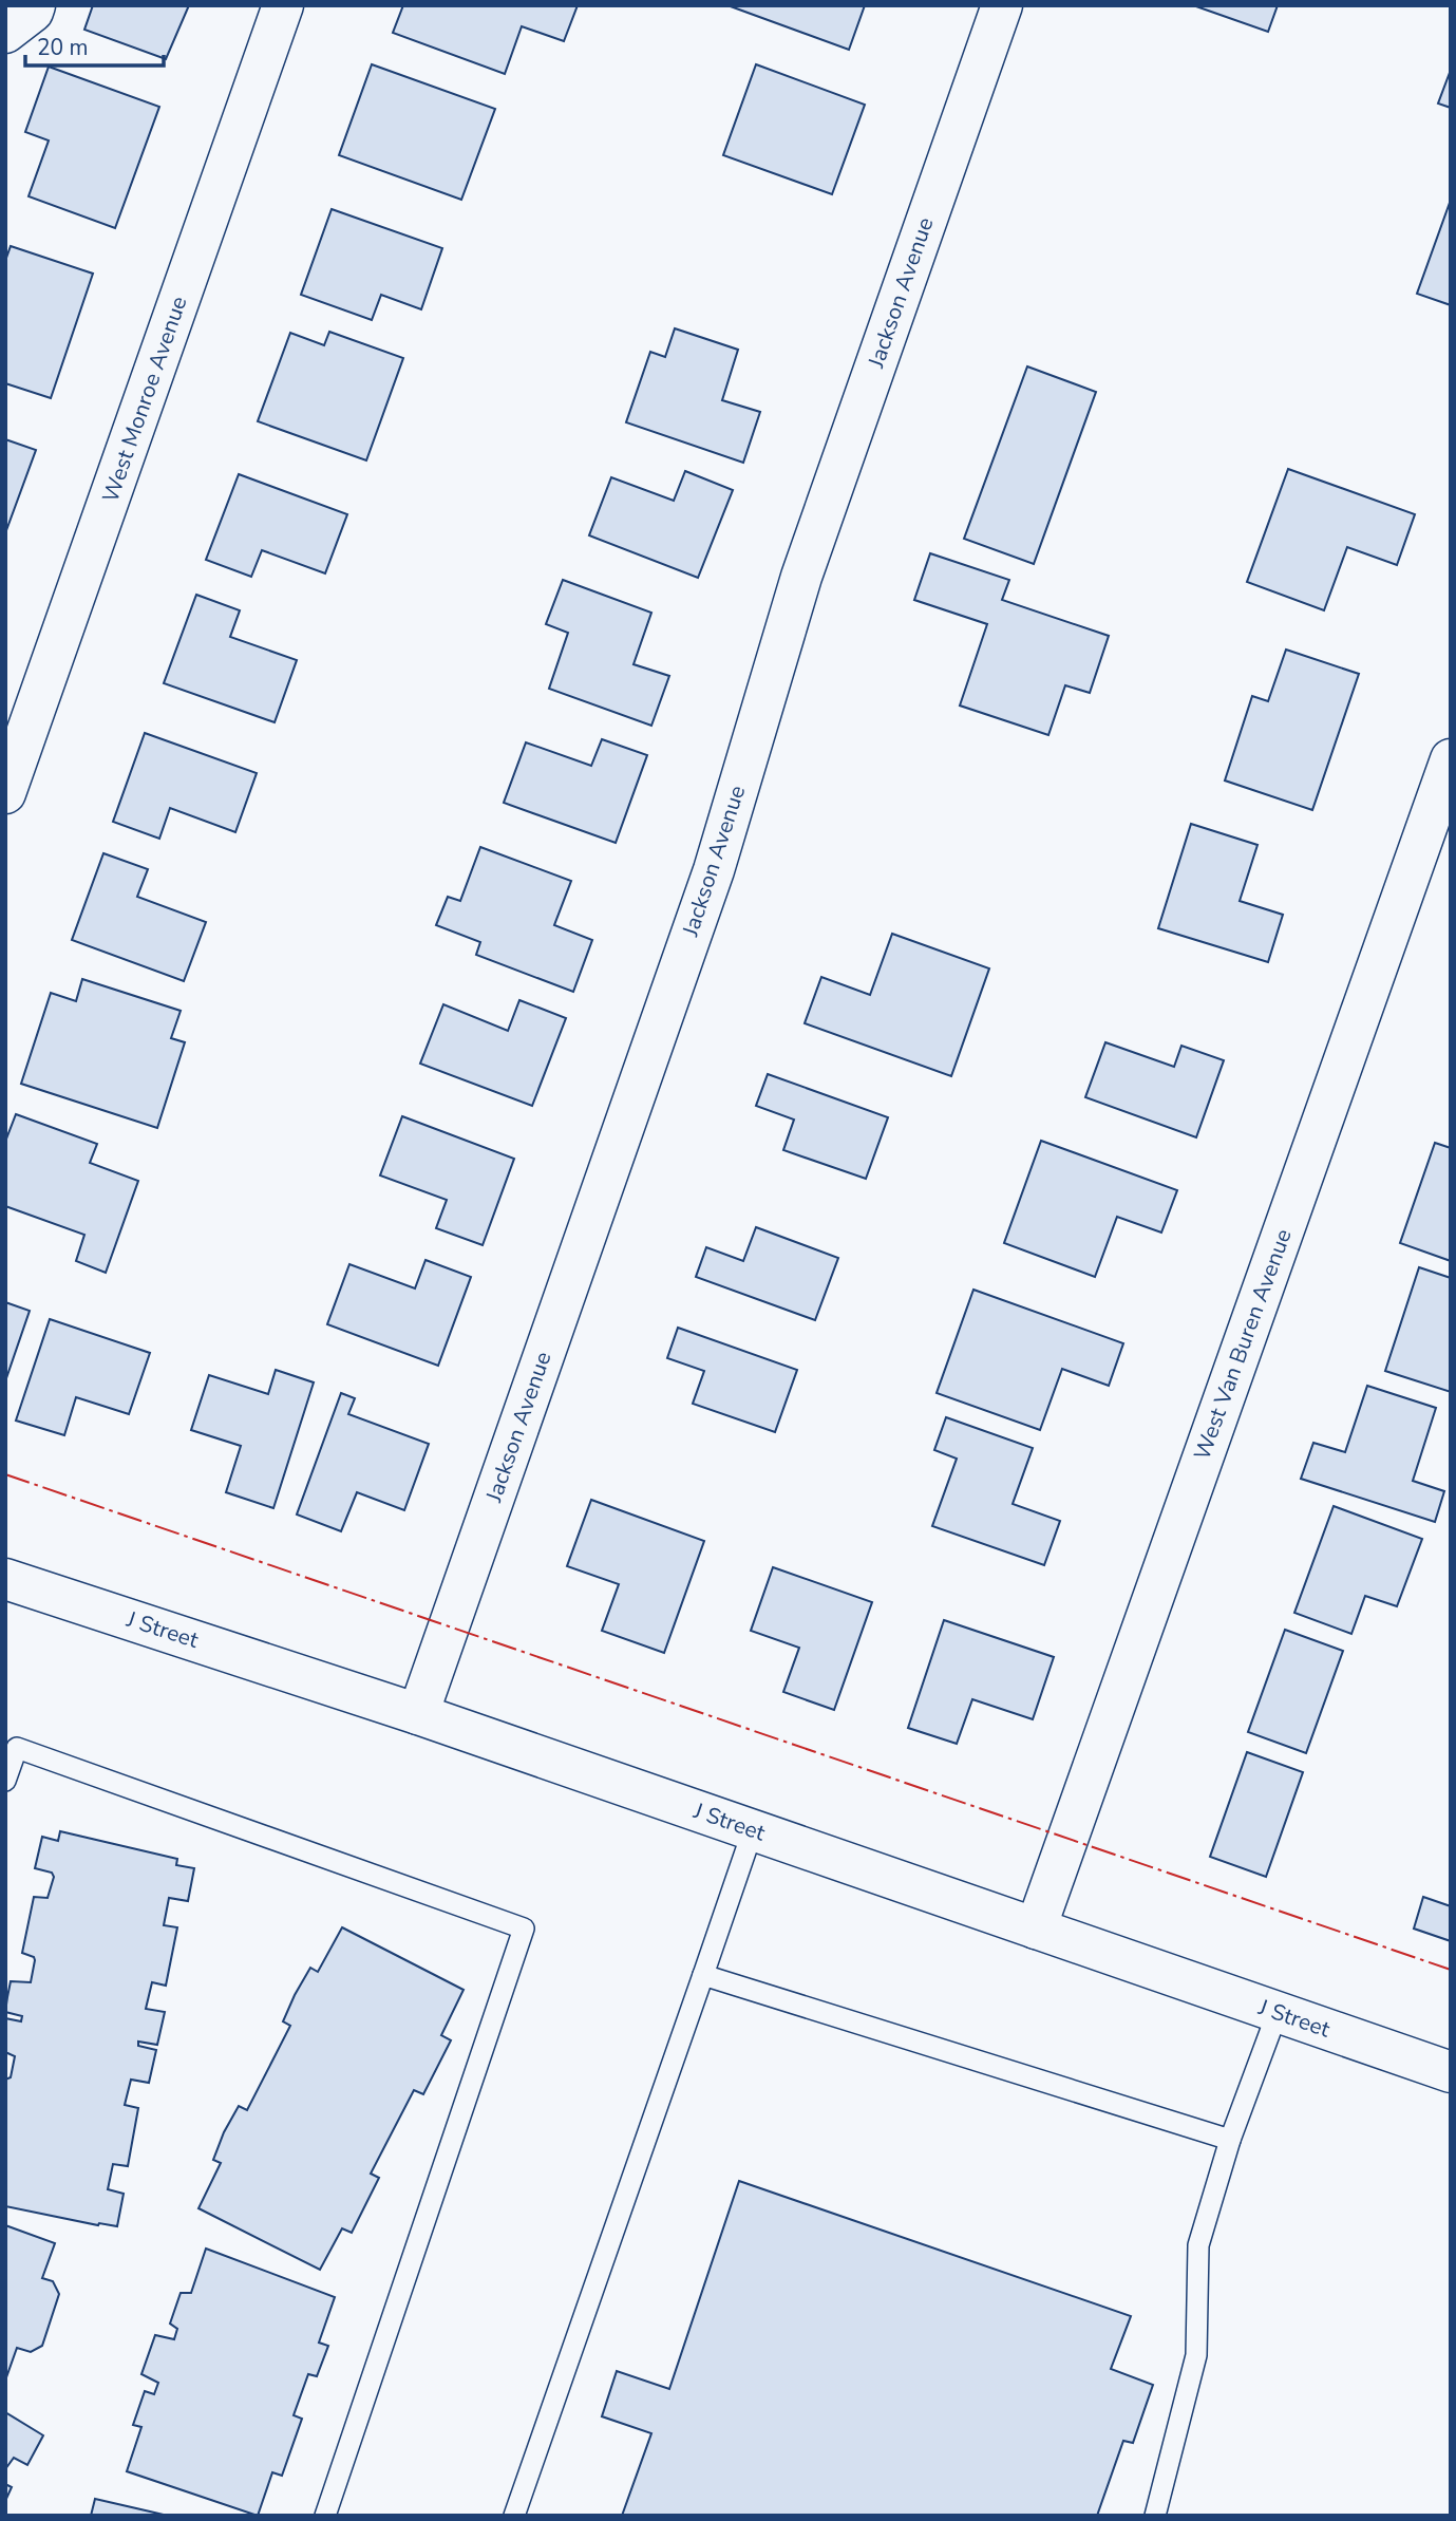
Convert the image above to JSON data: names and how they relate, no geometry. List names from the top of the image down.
{
  "streets": {
    "street": [
      "Jackson Avenue",
      "West Monroe Avenue",
      "West Van Buren Avenue",
      "J Street"
    ]
  },
  "crossings": [
    ["Jackson Avenue", "J Street"],
    ["West Van Buren Avenue", "J Street"]
  ],
  "scale_bar": "20 m"
}
